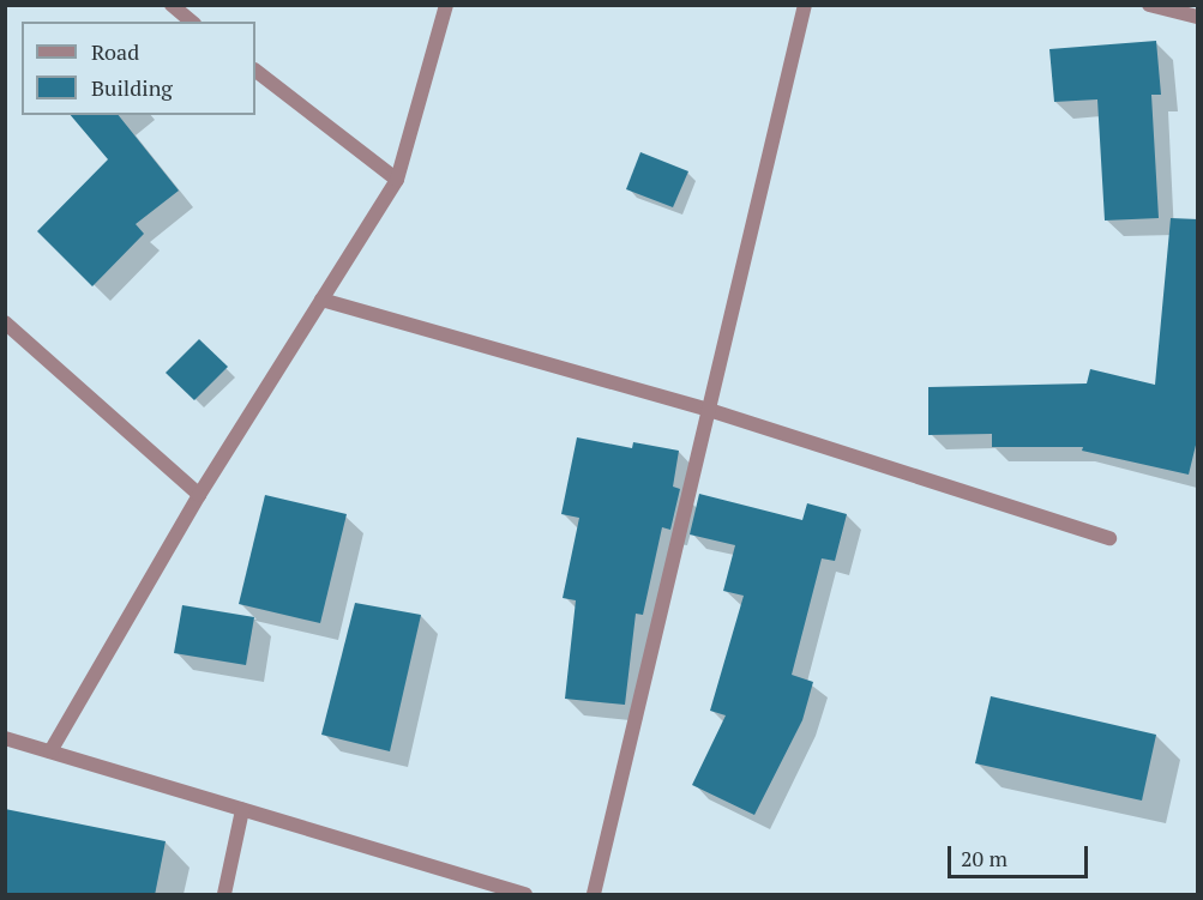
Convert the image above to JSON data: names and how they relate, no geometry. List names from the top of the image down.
{
  "legend": ["Road", "Building"],
  "scale_bar": "20 m"
}
